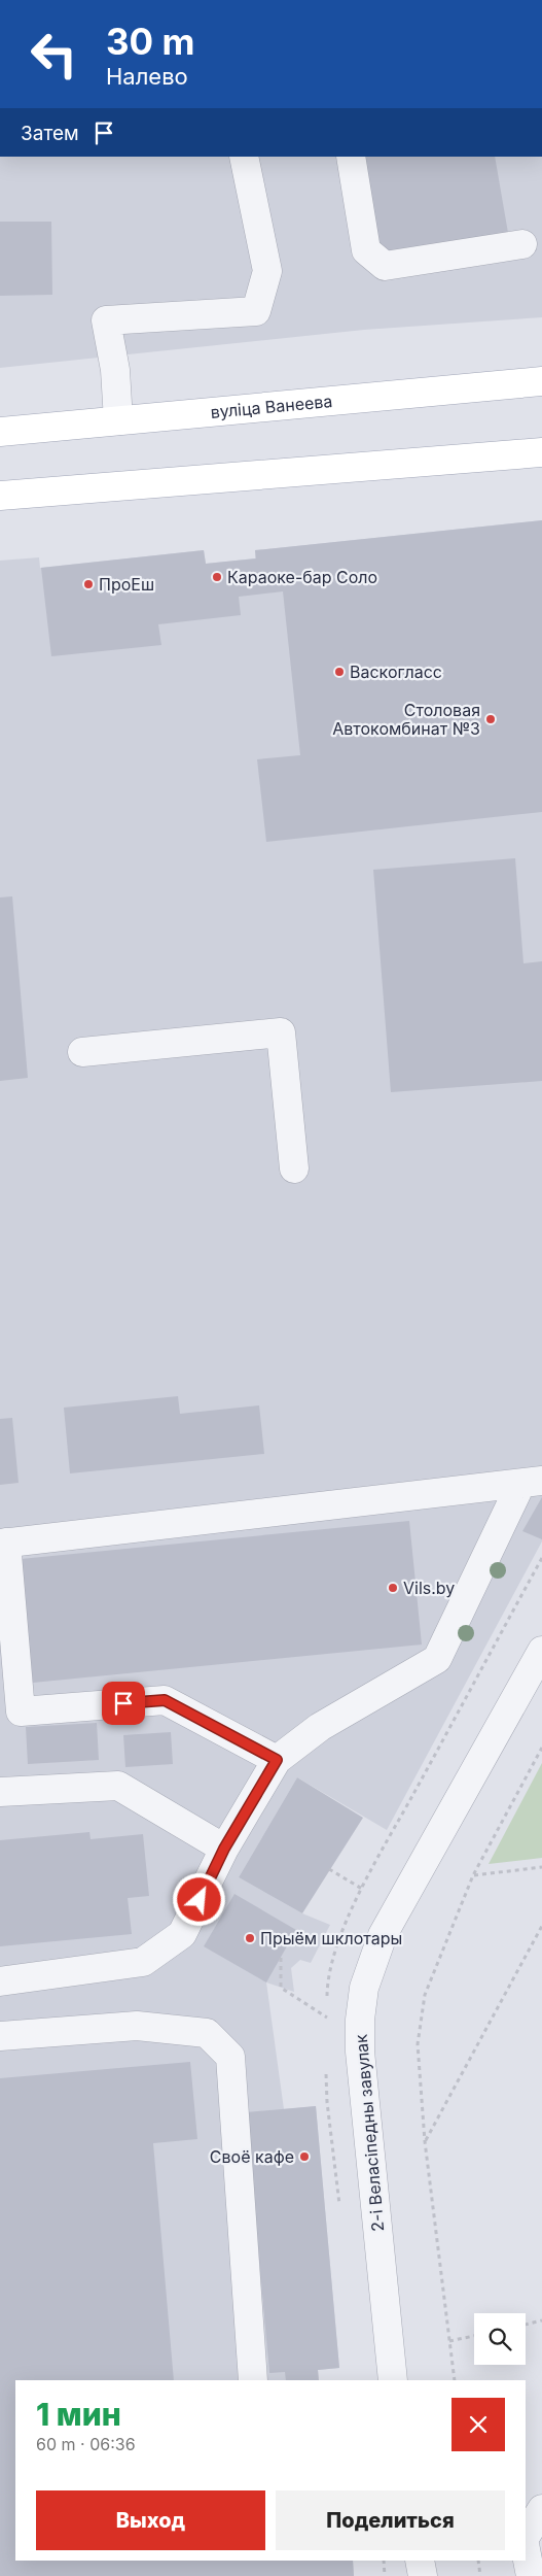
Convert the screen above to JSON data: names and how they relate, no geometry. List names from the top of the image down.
{
  "streets": {
    "main road": ["вуліца Ванеева"],
    "street": ["2-і Веласіпедны завулак"]
  },
  "places": [
    "Караоке-бар Соло",
    "ПроЕш",
    "Васкогласс",
    "Столовая Автокомбинат №3",
    "Vils.by",
    "Прыём шклотары",
    "Своё кафе"
  ],
  "page": {
    "turn": ["30 m", "Налево"],
    "then": "Затем",
    "heading": ["1 мин", "60 m · 06:36"],
    "buttons": ["Выход", "Поделиться"]
  }
}
